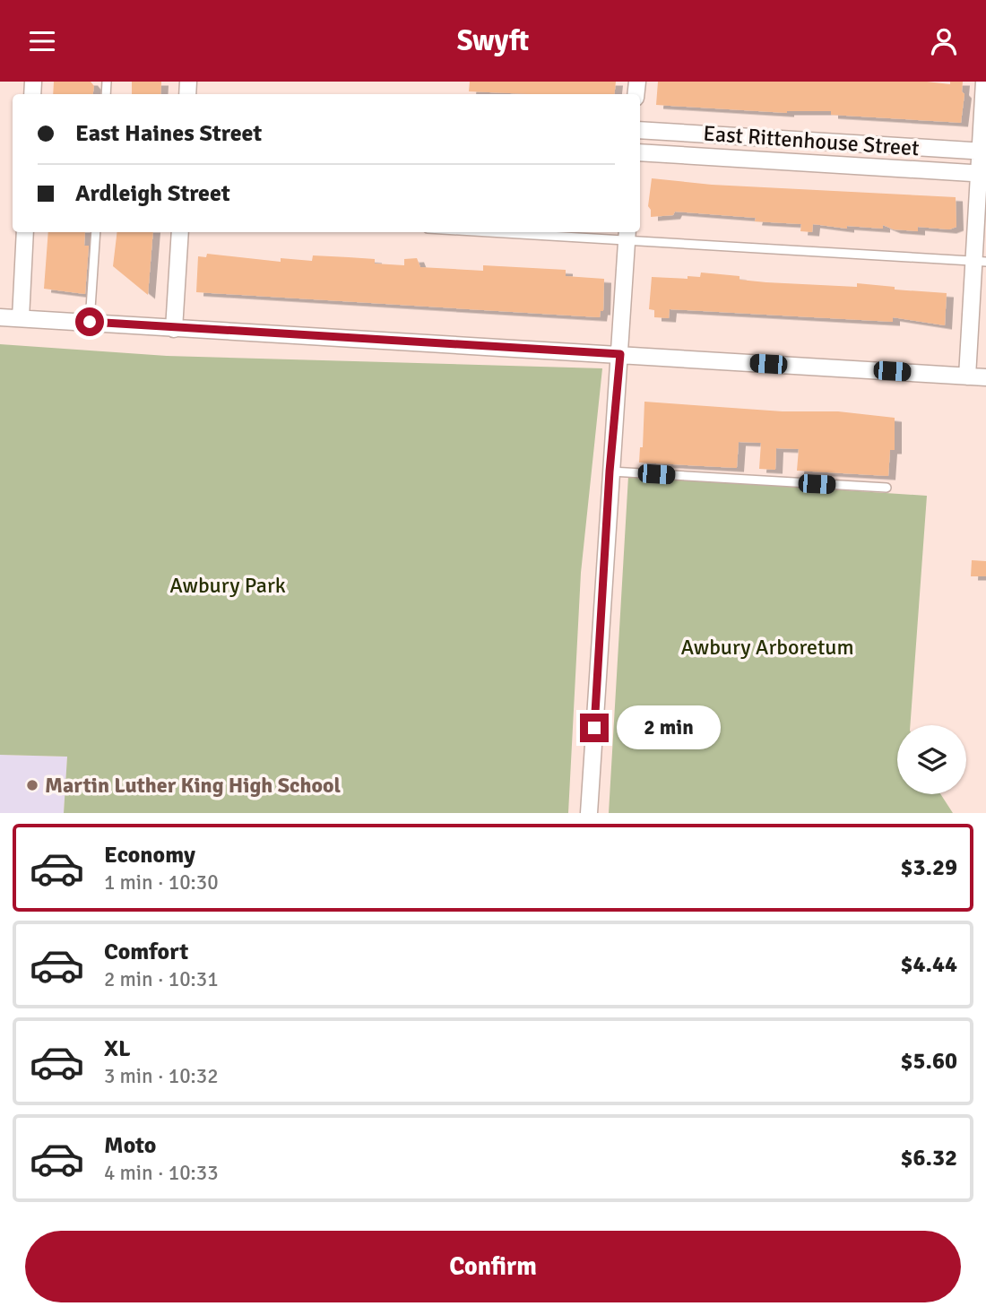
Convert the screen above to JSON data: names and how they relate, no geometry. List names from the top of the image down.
{
  "streets": {
    "street": ["East Rittenhouse Street"]
  },
  "parks": ["Awbury Park", "Awbury Arboretum"],
  "places": ["Martin Luther King High School"],
  "page": {
    "header": "Swyft",
    "banner": ["East Haines Street", "Ardleigh Street"],
    "bubble": "2 min",
    "list": [
      {
        "name": "Economy",
        "note": "1 min · 10:30",
        "value": "$3.29"
      },
      {
        "name": "Comfort",
        "note": "2 min · 10:31",
        "value": "$4.44"
      },
      {
        "name": "XL",
        "note": "3 min · 10:32",
        "value": "$5.60"
      },
      {
        "name": "Moto",
        "note": "4 min · 10:33",
        "value": "$6.32"
      }
    ],
    "buttons": "Confirm"
  }
}
